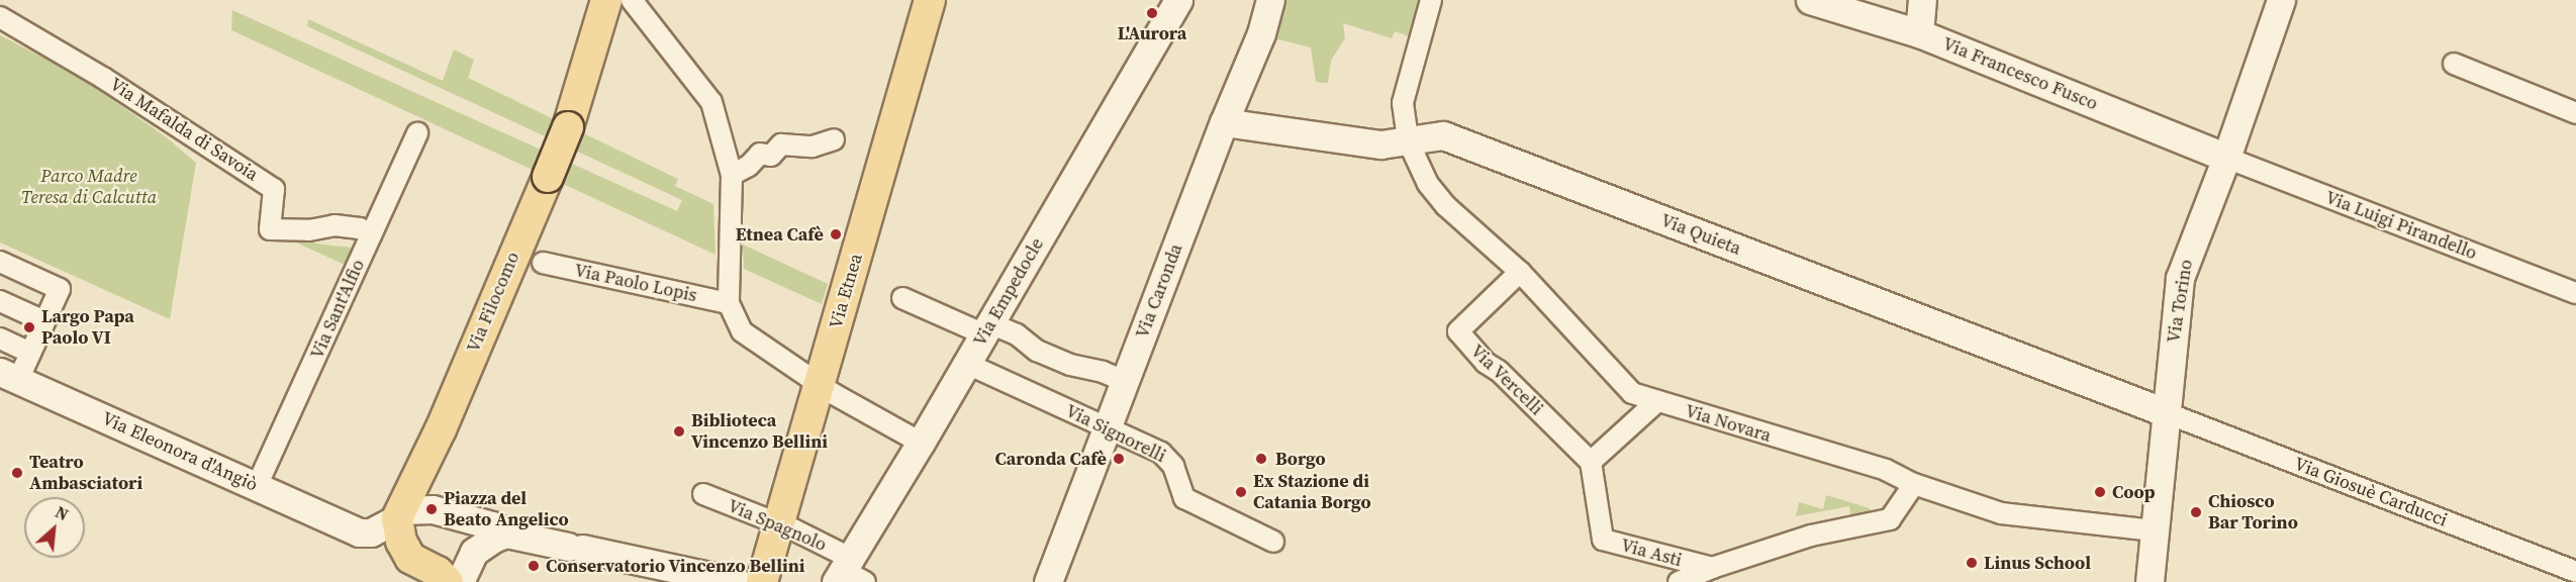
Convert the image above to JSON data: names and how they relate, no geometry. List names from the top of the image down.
{
  "streets": {
    "main road": [
      "Via Francesco Fusco",
      "Via Quieta",
      "Via Etnea",
      "Via Caronda",
      "Via Empedocle",
      "Via Torino",
      "Via Filocomo",
      "Via Eleonora d'Angiò"
    ],
    "street": [
      "Via Mafalda di Savoia",
      "Via Luigi Pirandello",
      "Via Paolo Lopis",
      "Via Sant'Alfio",
      "Via Vercelli",
      "Via Novara",
      "Via Signorelli",
      "Via Giosuè Carducci",
      "Via Spagnolo",
      "Via Asti"
    ]
  },
  "crossings": [
    ["Via Francesco Fusco", "Via Luigi Pirandello"],
    ["Via Francesco Fusco", "Via Torino"],
    ["Via Mafalda di Savoia", "Via Sant'Alfio"],
    ["Via Luigi Pirandello", "Via Torino"],
    ["Via Quieta", "Via Caronda"],
    ["Via Quieta", "Via Torino"],
    ["Via Quieta", "Via Novara"],
    ["Via Quieta", "Via Giosuè Carducci"],
    ["Via Etnea", "Via Spagnolo"],
    ["Via Caronda", "Via Signorelli"],
    ["Via Empedocle", "Via Signorelli"],
    ["Via Empedocle", "Via Spagnolo"],
    ["Via Torino", "Via Novara"],
    ["Via Torino", "Via Giosuè Carducci"],
    ["Via Filocomo", "Via Eleonora d'Angiò"],
    ["Via Sant'Alfio", "Via Eleonora d'Angiò"],
    ["Via Vercelli", "Via Novara"],
    ["Via Vercelli", "Via Asti"]
  ],
  "parks": ["Parco Madre Teresa di Calcutta"],
  "places": [
    "L'Aurora",
    "Etnea Cafè",
    "Largo Papa Paolo VI",
    "Biblioteca Vincenzo Bellini",
    "Caronda Cafè",
    "Borgo",
    "Teatro Ambasciatori",
    "Ex Stazione di Catania Borgo",
    "Coop",
    "Piazza del Beato Angelico",
    "Chiosco Bar Torino",
    "Linus School",
    "Conservatorio Vincenzo Bellini"
  ],
  "north": "top right"
}
